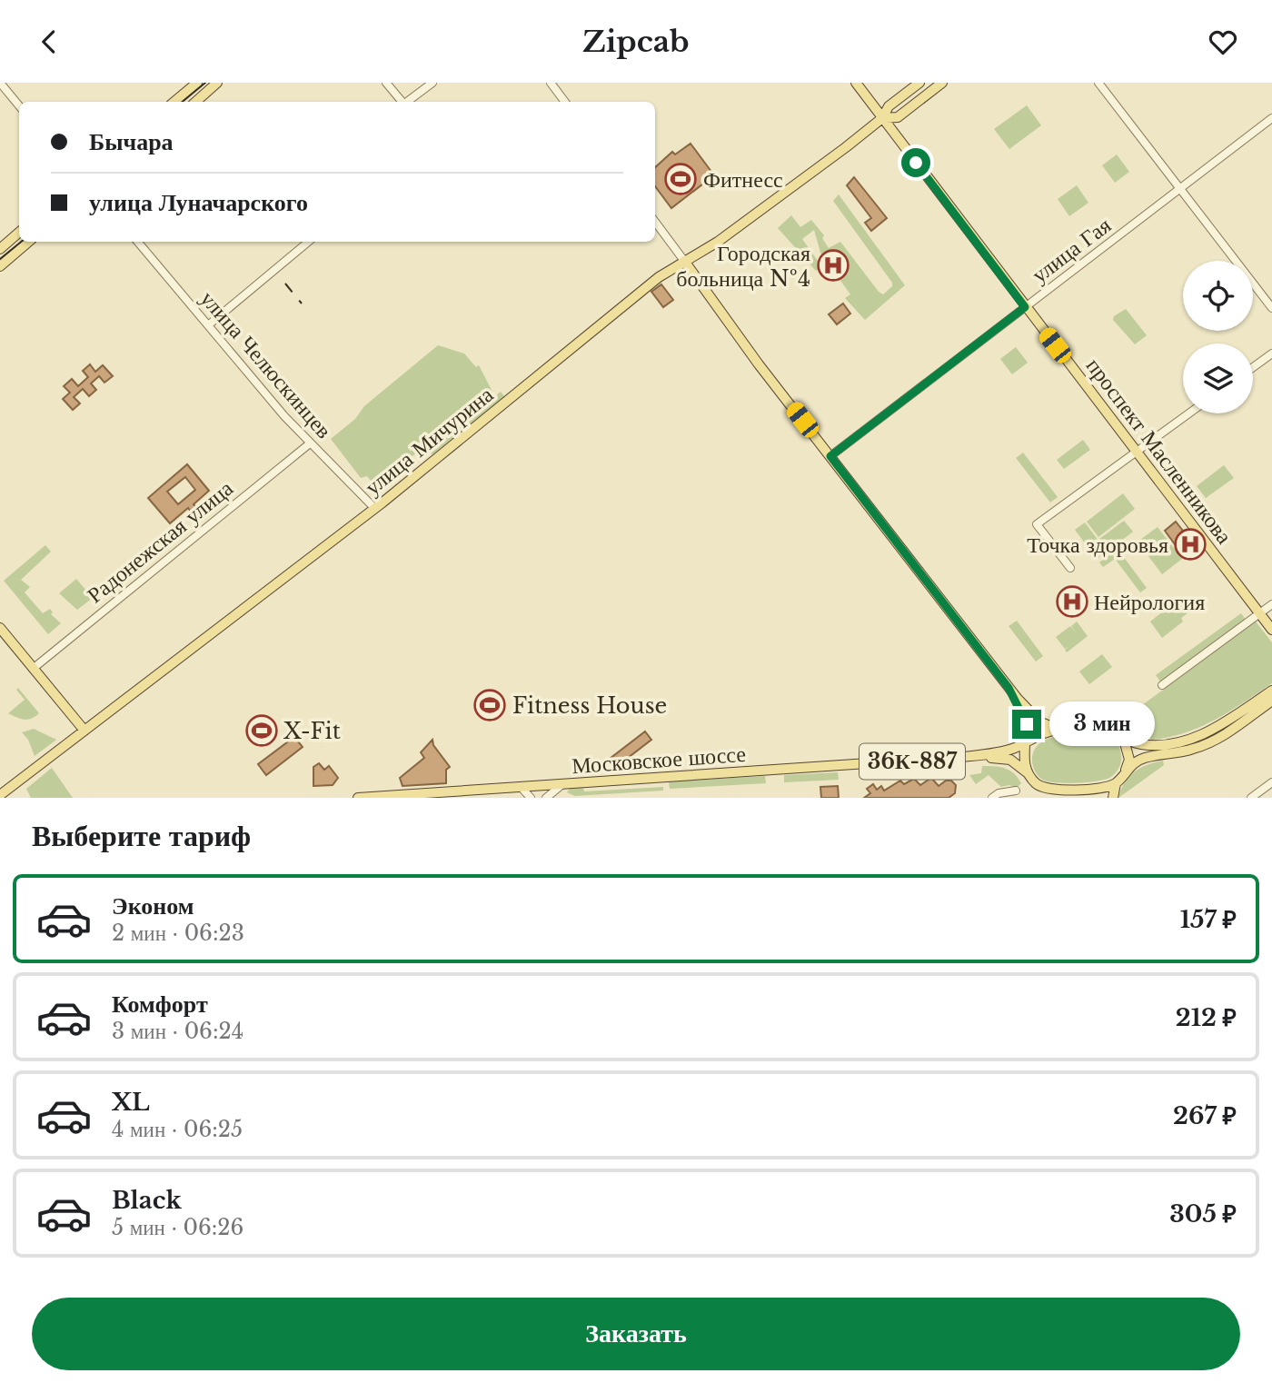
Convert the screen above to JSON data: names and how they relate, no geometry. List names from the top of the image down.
{
  "streets": {
    "main road": [
      "улица Мичурина",
      "проспект Масленникова",
      "Московское шоссе",
      "36К-887"
    ],
    "street": ["улица Гая", "улица Челюскинцев", "Радонежская улица"]
  },
  "crossings": [
    ["улица Гая", "проспект Масленникова"],
    ["улица Челюскинцев", "улица Мичурина"],
    ["улица Челюскинцев", "Радонежская улица"],
    ["улица Мичурина", "проспект Масленникова"]
  ],
  "places": {
    "sports": ["Фитнесс", "Fitness House", "X-Fit"],
    "hospital": ["Городская больница №4", "Точка здоровья", "Нейрология"]
  },
  "page": {
    "header": "Zipcab",
    "banner": ["Бычара", "улица Луначарского"],
    "bubble": "3 мин",
    "heading": "Выберите тариф",
    "list": [
      {
        "name": "Эконом",
        "note": "2 мин · 06:23",
        "value": "157 ₽"
      },
      {
        "name": "Комфорт",
        "note": "3 мин · 06:24",
        "value": "212 ₽"
      },
      {
        "name": "XL",
        "note": "4 мин · 06:25",
        "value": "267 ₽"
      },
      {
        "name": "Black",
        "note": "5 мин · 06:26",
        "value": "305 ₽"
      }
    ],
    "buttons": "Заказать"
  }
}
